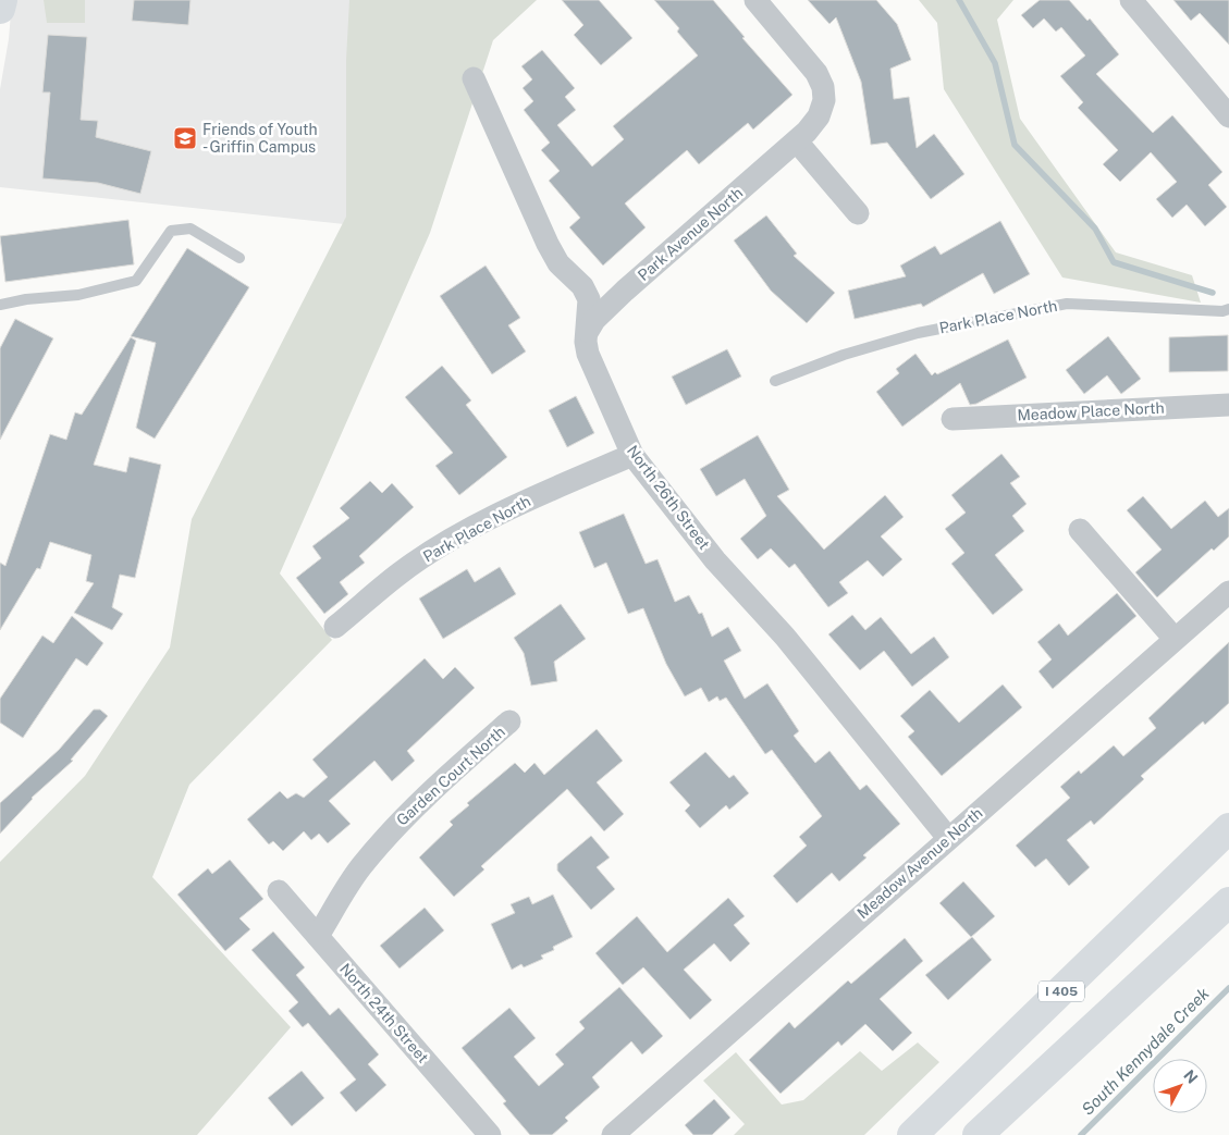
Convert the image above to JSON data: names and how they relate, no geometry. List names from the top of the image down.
{
  "streets": {
    "main road": ["I 405"],
    "street": [
      "Park Avenue North",
      "Park Place North",
      "Meadow Place North",
      "North 26th Street",
      "Garden Court North",
      "Meadow Avenue North",
      "North 24th Street"
    ]
  },
  "crossings": [
    ["Park Avenue North", "North 26th Street"],
    ["Park Place North", "North 26th Street"],
    ["North 26th Street", "Meadow Avenue North"],
    ["Garden Court North", "North 24th Street"]
  ],
  "water": ["South Kennydale Creek"],
  "places": {
    "school or university": ["Friends of Youth - Griffin Campus"]
  },
  "north": "top right"
}
